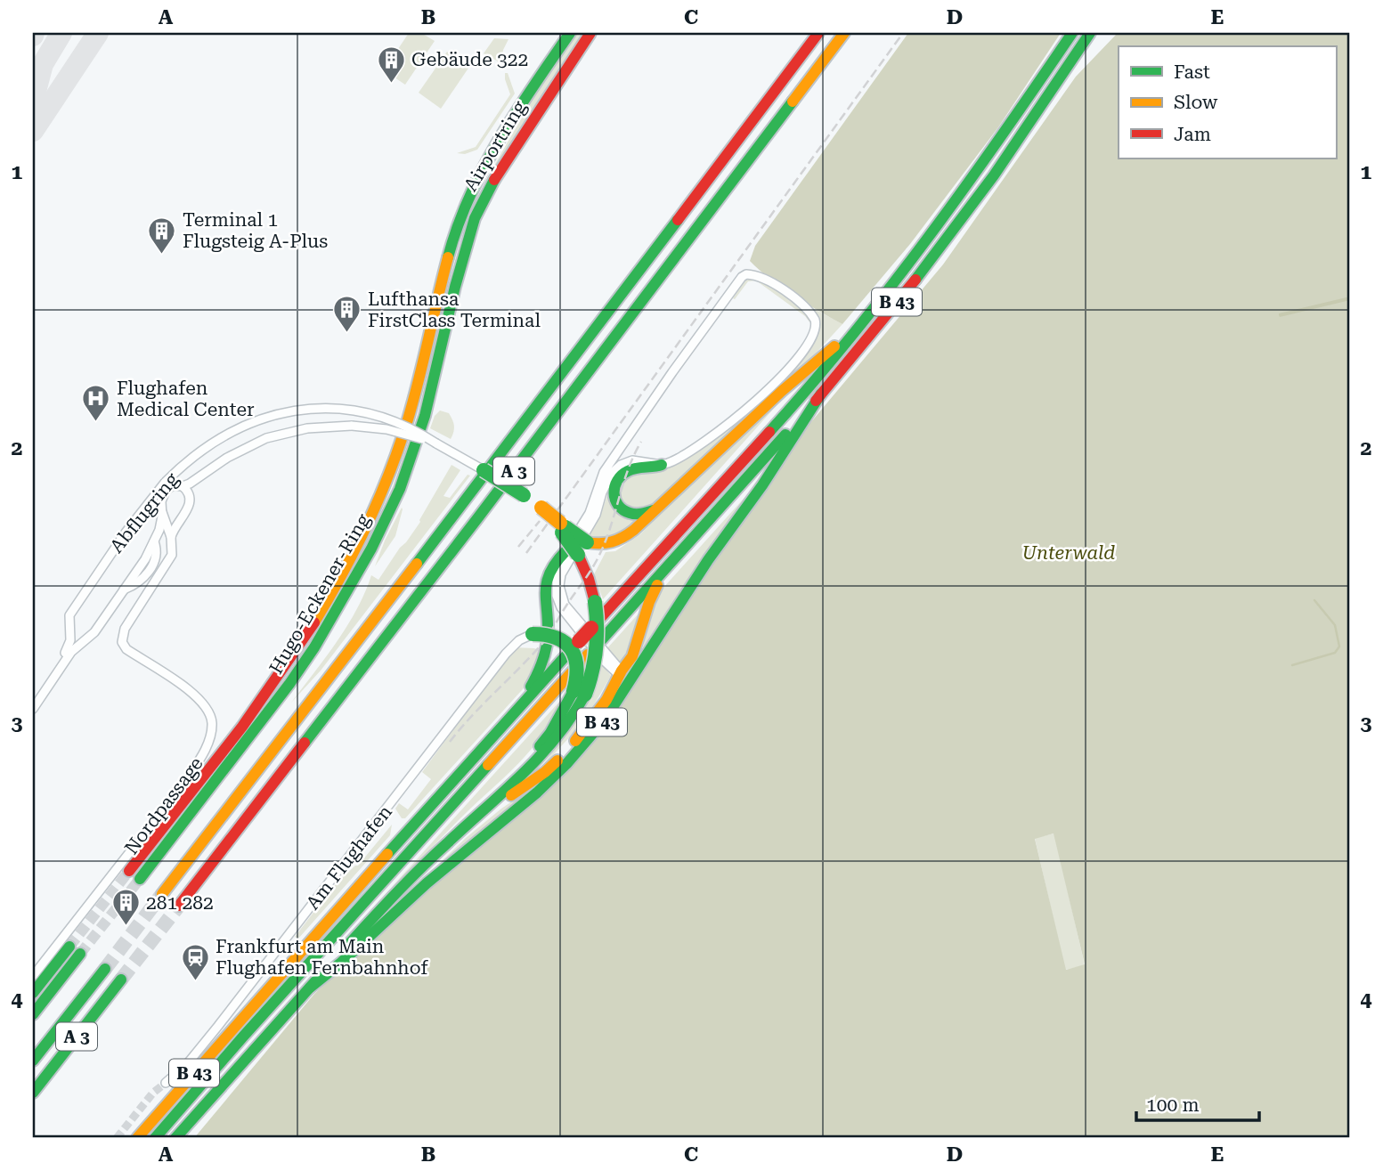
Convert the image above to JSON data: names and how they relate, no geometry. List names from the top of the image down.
{
  "streets": {
    "main road": [
      "Airportring",
      "B 43",
      "A 3",
      "Hugo-Eckener-Ring"
    ],
    "street": ["Abflugring", "Nordpassage", "Am Flughafen"]
  },
  "crossings": [
    ["Airportring", "Hugo-Eckener-Ring"]
  ],
  "parks": ["Unterwald"],
  "places": {
    "building": [
      "Gebäude 322",
      "Terminal 1 Flugsteig A-Plus",
      "Lufthansa FirstClass Terminal",
      "281 282"
    ],
    "hospital": ["Flughafen Medical Center"],
    "station": ["Frankfurt am Main Flughafen Fernbahnhof"]
  },
  "legend": ["Fast", "Slow", "Jam"],
  "scale_bar": "100 m",
  "grid": {
    "columns": [
      "A",
      "B",
      "C",
      "D",
      "E"
    ],
    "rows": [
      "1",
      "2",
      "3",
      "4"
    ]
  }
}
